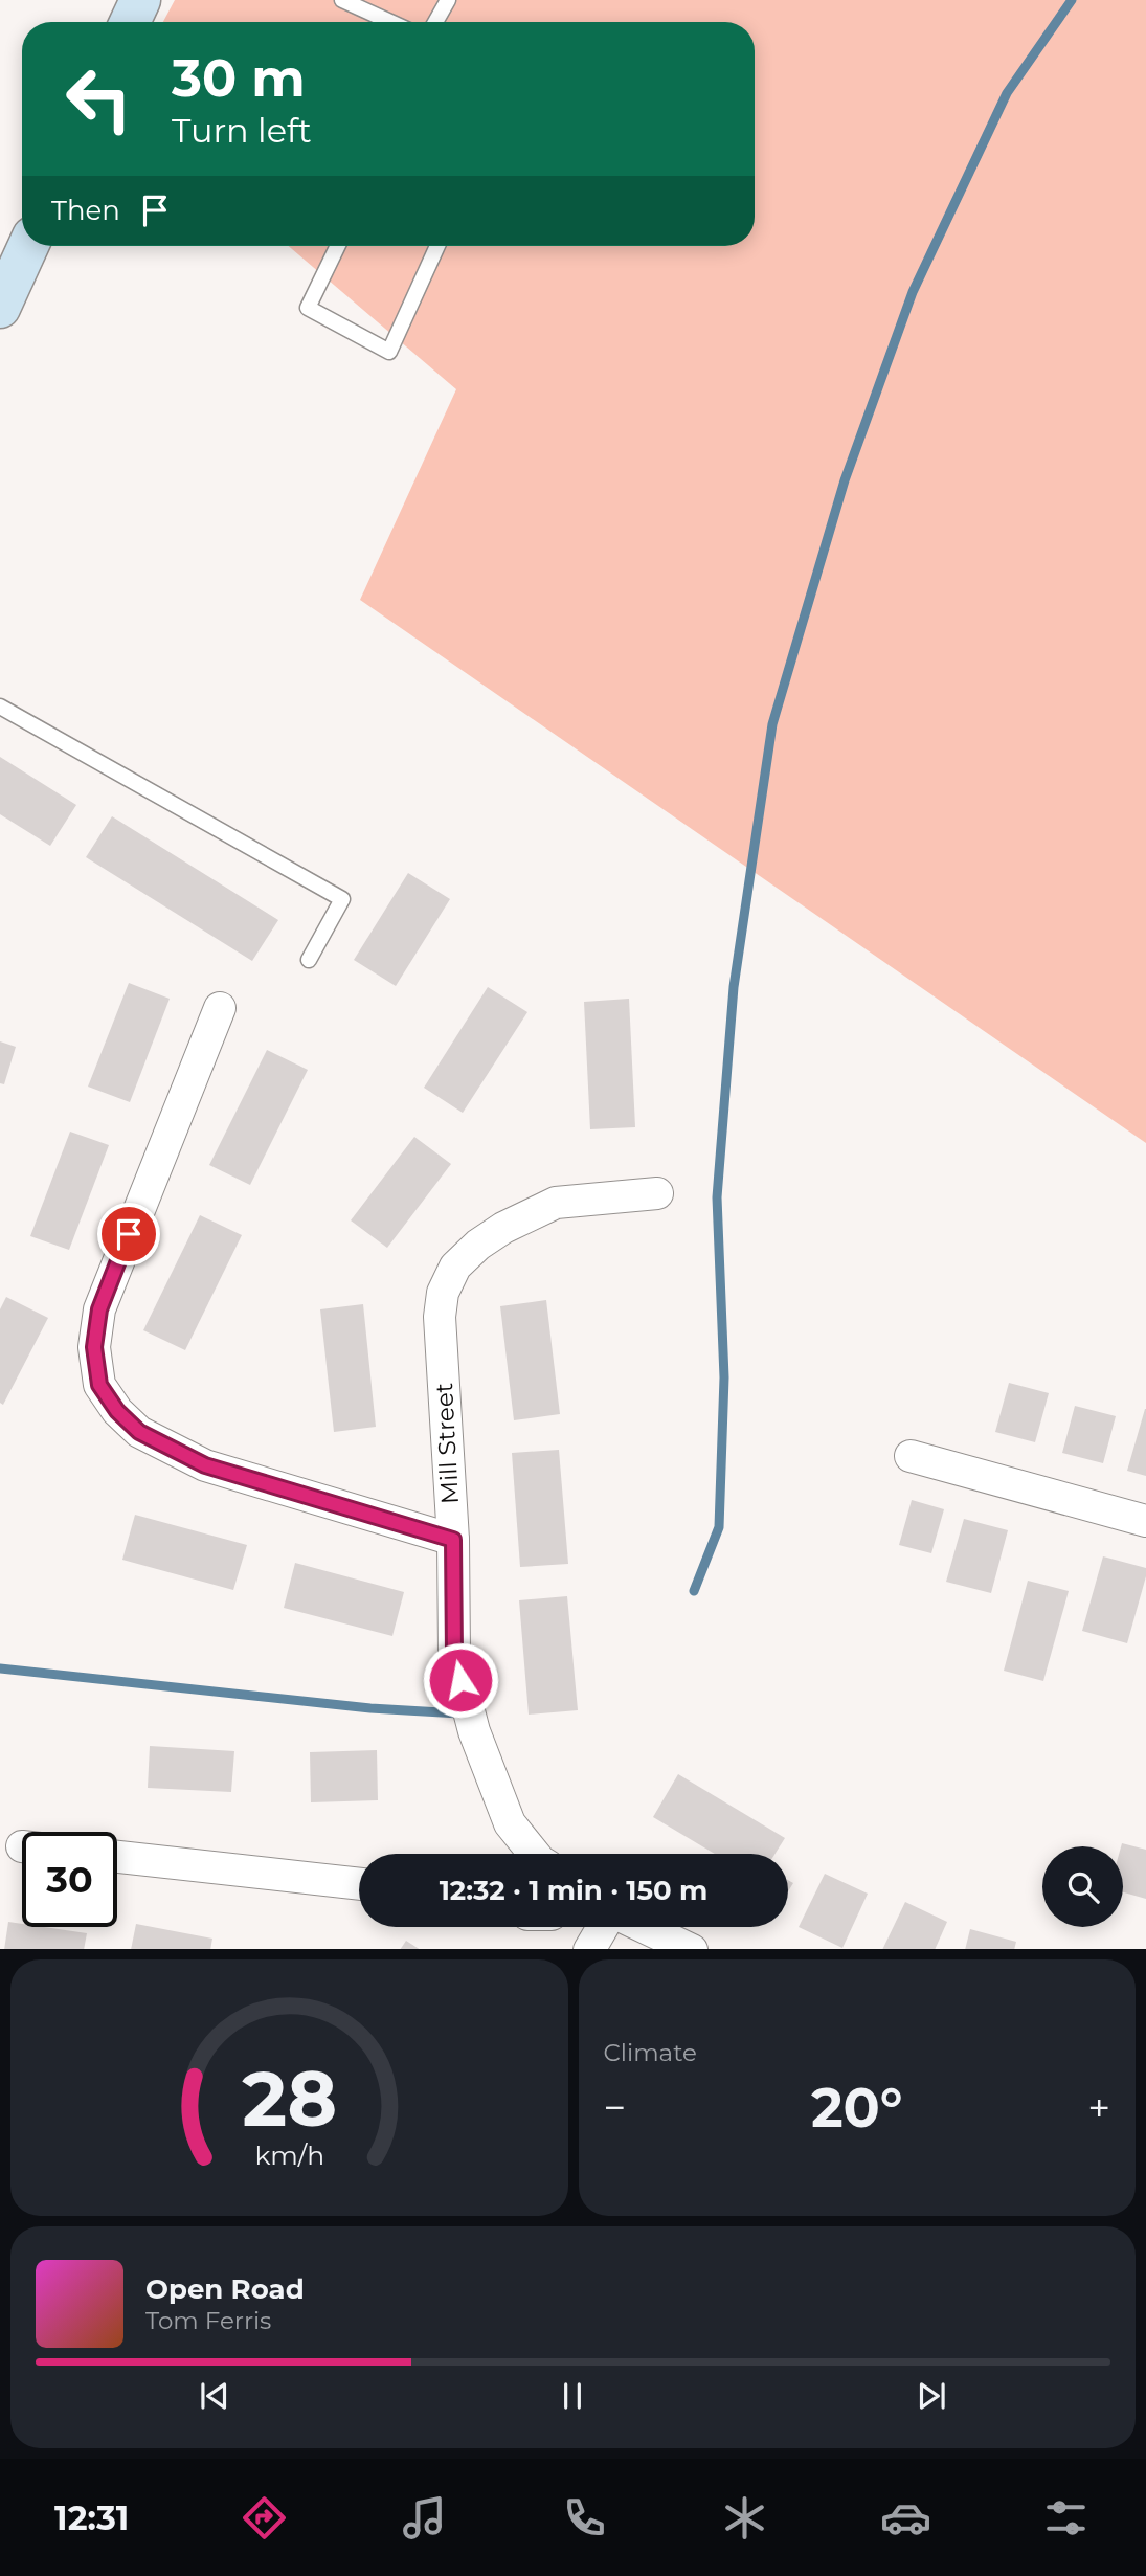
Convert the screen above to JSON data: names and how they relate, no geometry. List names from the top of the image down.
{
  "streets": {
    "street": ["Mill Street"]
  },
  "page": {
    "turn": ["30 m", "Turn left"],
    "then": "Then",
    "limit": "30",
    "trip": "12:32 · 1 min · 150 m",
    "tile": "Climate",
    "heat": ["−", "20°", "+"],
    "song": ["Open Road", "Tom Ferris"],
    "tabs": "12:31",
    "gauge": ["28", "km/h"]
  }
}
